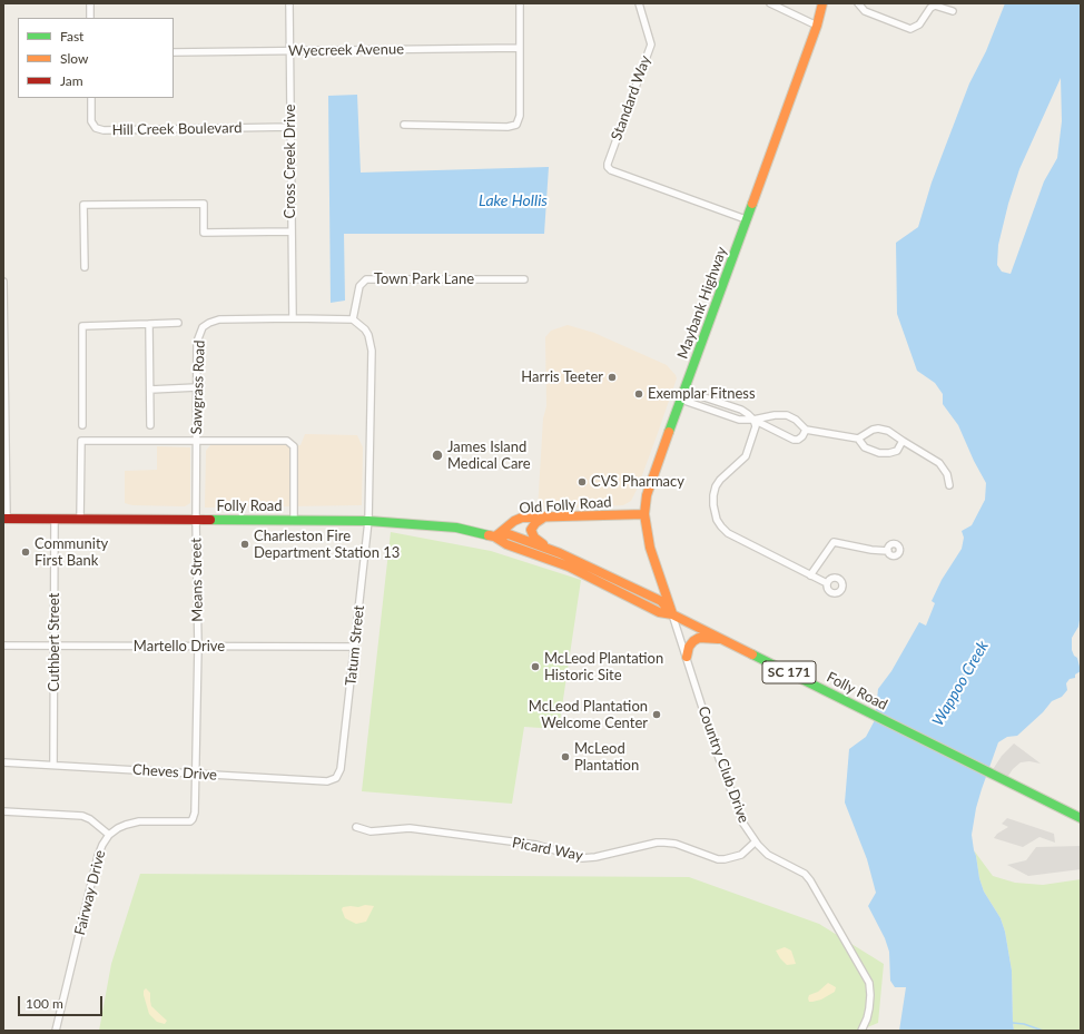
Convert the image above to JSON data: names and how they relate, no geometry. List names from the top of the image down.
{
  "streets": {
    "main road": [
      "Maybank Highway",
      "Old Folly Road",
      "Folly Road",
      "SC 171"
    ],
    "street": [
      "Wyecreek Avenue",
      "Standard Way",
      "Hill Creek Boulevard",
      "Cross Creek Drive",
      "Town Park Lane",
      "Sawgrass Road",
      "Means Street",
      "Cuthbert Street",
      "Tatum Street",
      "Martello Drive",
      "Country Club Drive",
      "Cheves Drive",
      "Picard Way",
      "Fairway Drive"
    ]
  },
  "crossings": [
    ["Wyecreek Avenue", "Cross Creek Drive"],
    ["Standard Way", "Maybank Highway"],
    ["Hill Creek Boulevard", "Cross Creek Drive"],
    ["Cross Creek Drive", "Sawgrass Road"],
    ["Town Park Lane", "Sawgrass Road"],
    ["Maybank Highway", "Old Folly Road"],
    ["Maybank Highway", "Folly Road"],
    ["Maybank Highway", "Country Club Drive"],
    ["Sawgrass Road", "Folly Road"],
    ["Sawgrass Road", "Means Street"],
    ["Old Folly Road", "Folly Road"],
    ["Folly Road", "Means Street"],
    ["Folly Road", "Cuthbert Street"],
    ["Folly Road", "Tatum Street"],
    ["Folly Road", "Country Club Drive"],
    ["Means Street", "Martello Drive"],
    ["Means Street", "Cheves Drive"],
    ["Means Street", "Fairway Drive"],
    ["Cuthbert Street", "Martello Drive"],
    ["Cuthbert Street", "Cheves Drive"],
    ["Tatum Street", "Martello Drive"],
    ["Tatum Street", "Cheves Drive"],
    ["Country Club Drive", "Picard Way"],
    ["Cheves Drive", "Fairway Drive"]
  ],
  "water": ["Lake Hollis", "Wappoo Creek"],
  "places": [
    "Harris Teeter",
    "Exemplar Fitness",
    "James Island Medical Care",
    "CVS Pharmacy",
    "Charleston Fire Department Station 13",
    "Community First Bank",
    "McLeod Plantation Historic Site",
    "McLeod Plantation Welcome Center",
    "McLeod Plantation"
  ],
  "legend": ["Fast", "Slow", "Jam"],
  "scale_bar": "100 m"
}
